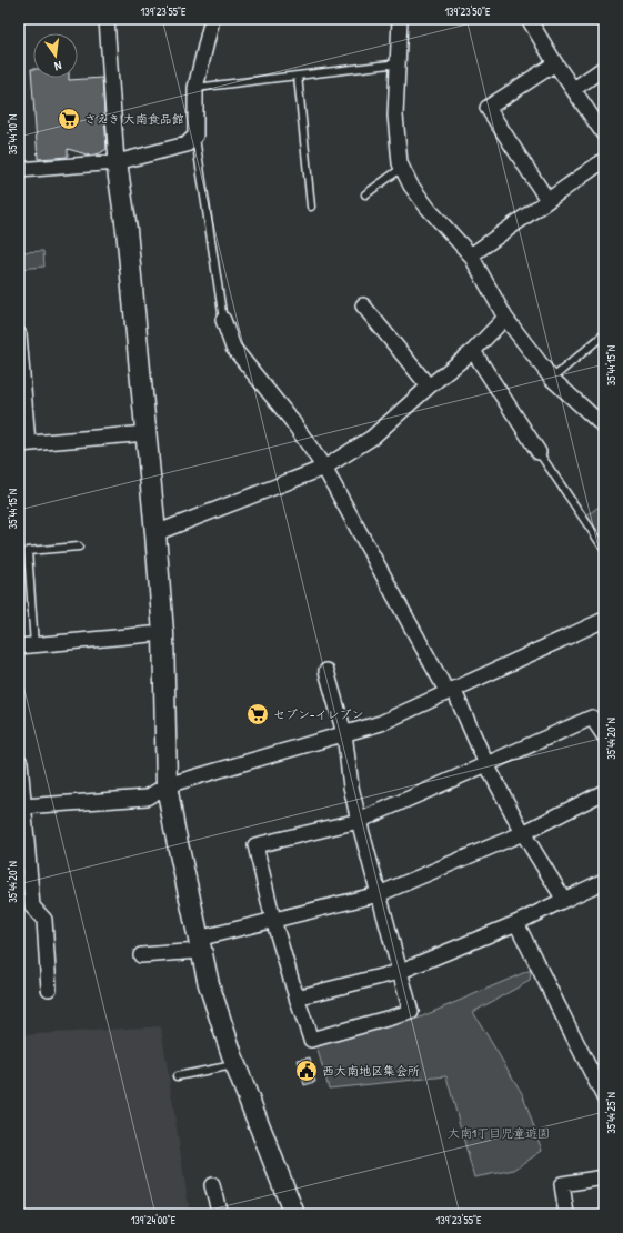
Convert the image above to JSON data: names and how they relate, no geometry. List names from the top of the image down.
{
  "parks": ["大南1丁目児童遊園"],
  "places": {
    "supermarket": ["さえき 大南食品館", "セブン-イレブン"],
    "public building": ["西大南地区集会所"]
  },
  "north": "bottom",
  "coordinates": [
    "139°23'55\"E",
    "139°23'50\"E",
    "35°44'10\"N",
    "35°44'15\"N",
    "35°44'20\"N",
    "35°44'25\"N",
    "139°24'00\"E"
  ]
}
